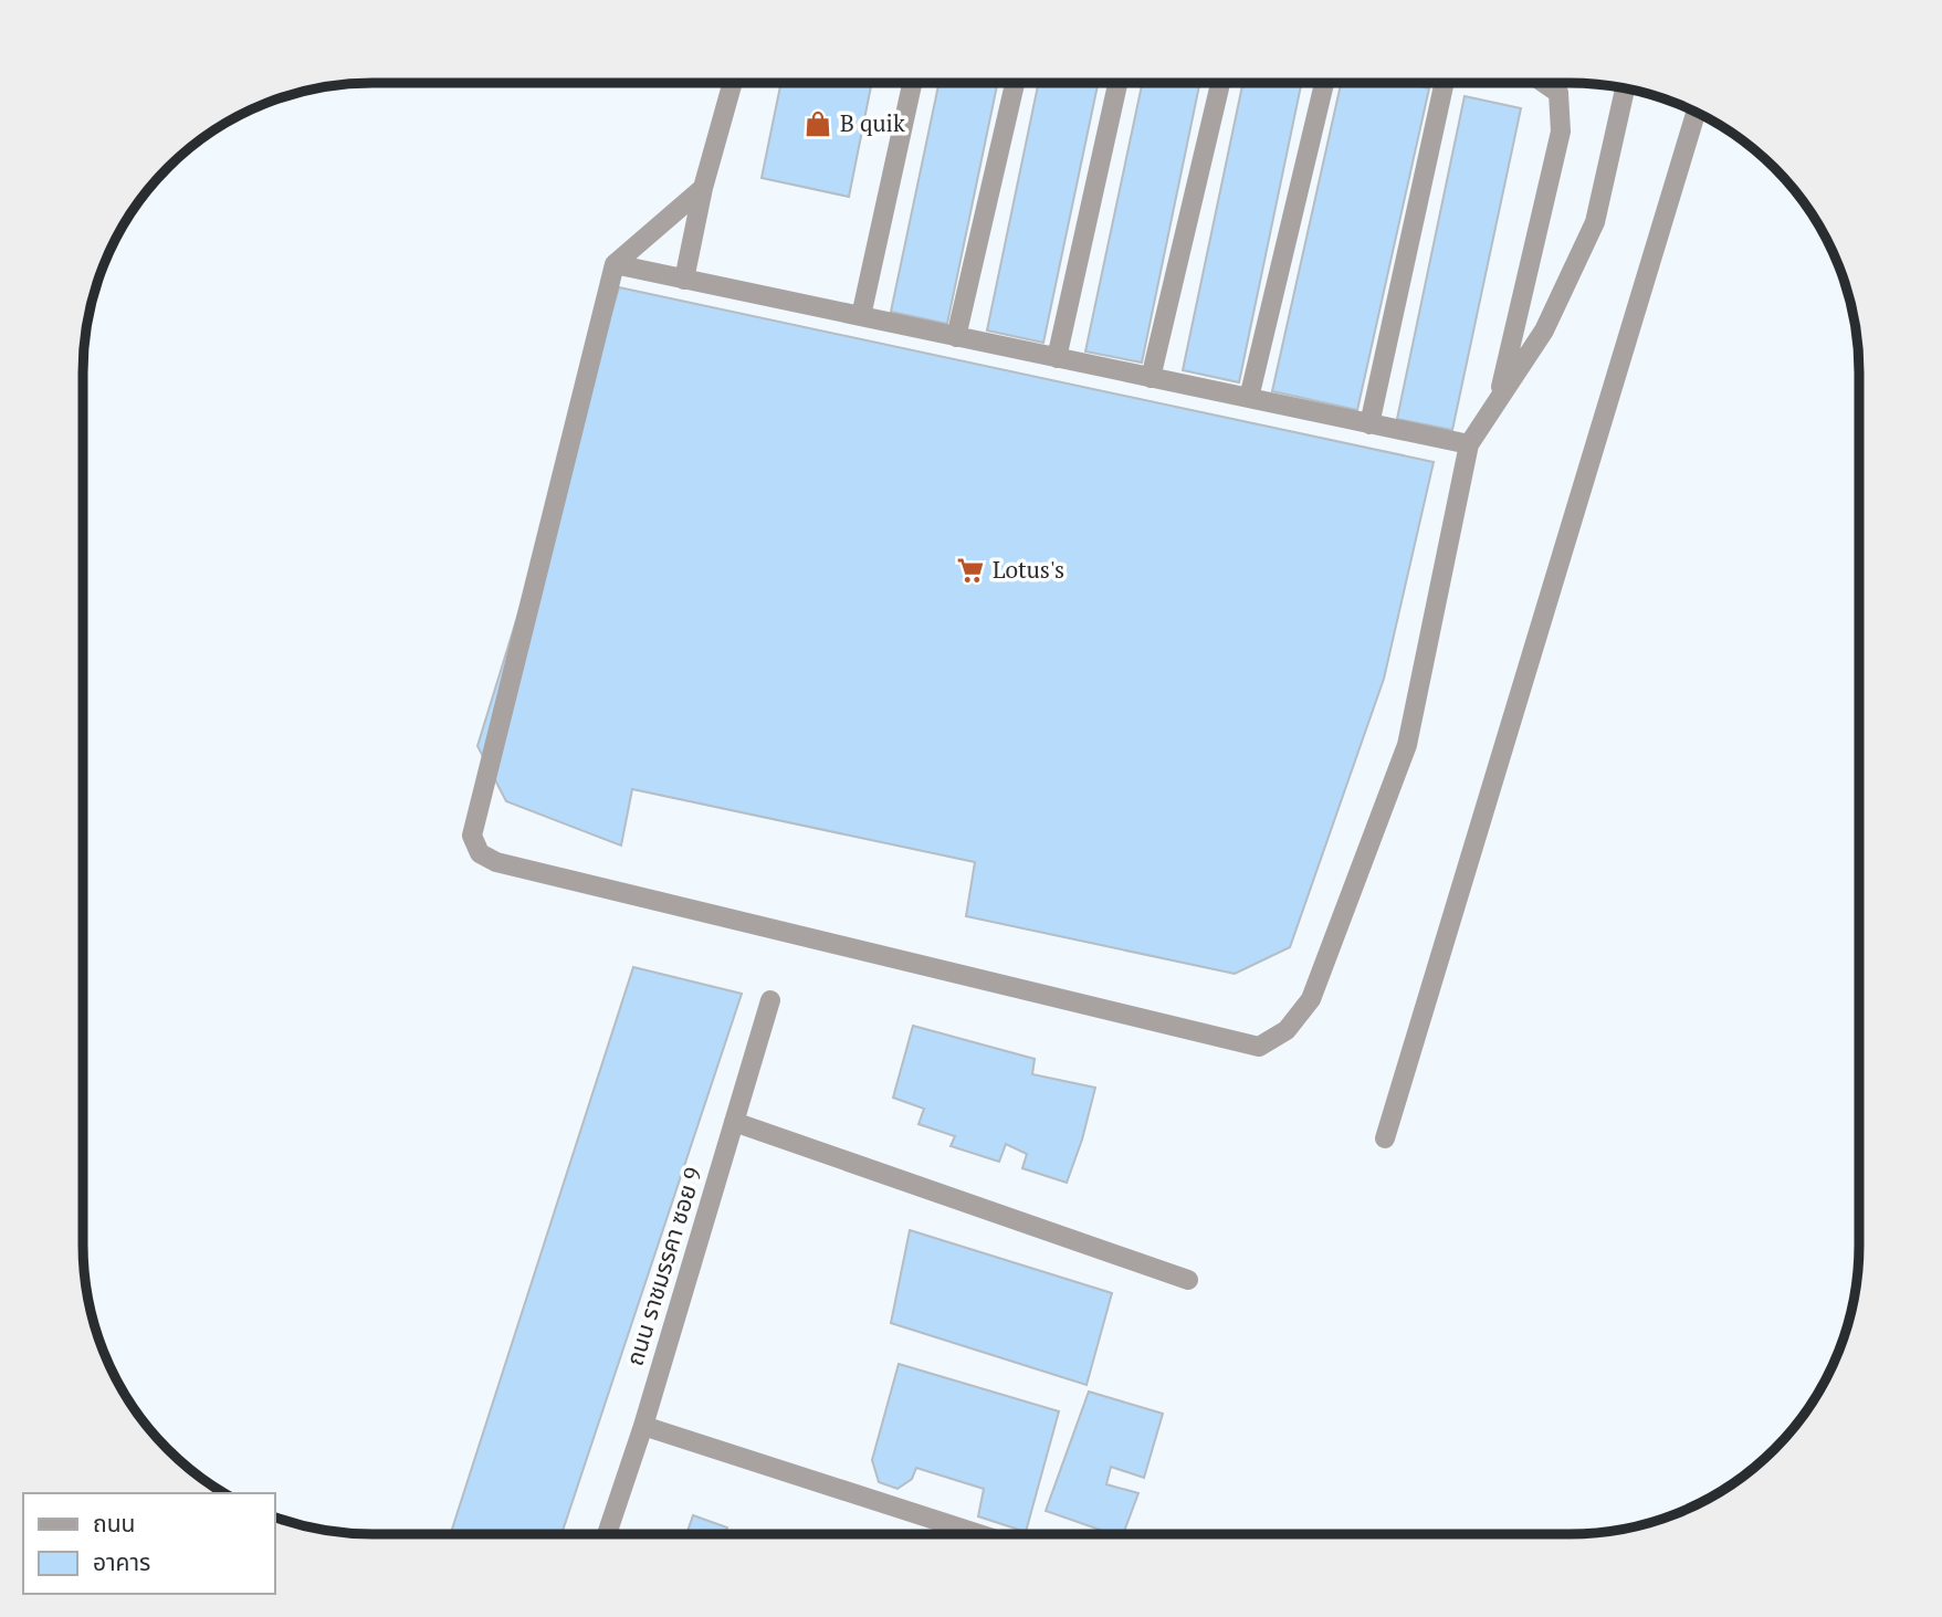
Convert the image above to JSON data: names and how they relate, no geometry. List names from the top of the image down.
{
  "streets": {
    "street": ["ถนน ราชมรรคา ซอย 9"]
  },
  "places": {
    "shop": ["B quik"],
    "supermarket": ["Lotus's"]
  },
  "legend": ["ถนน", "อาคาร"]
}
